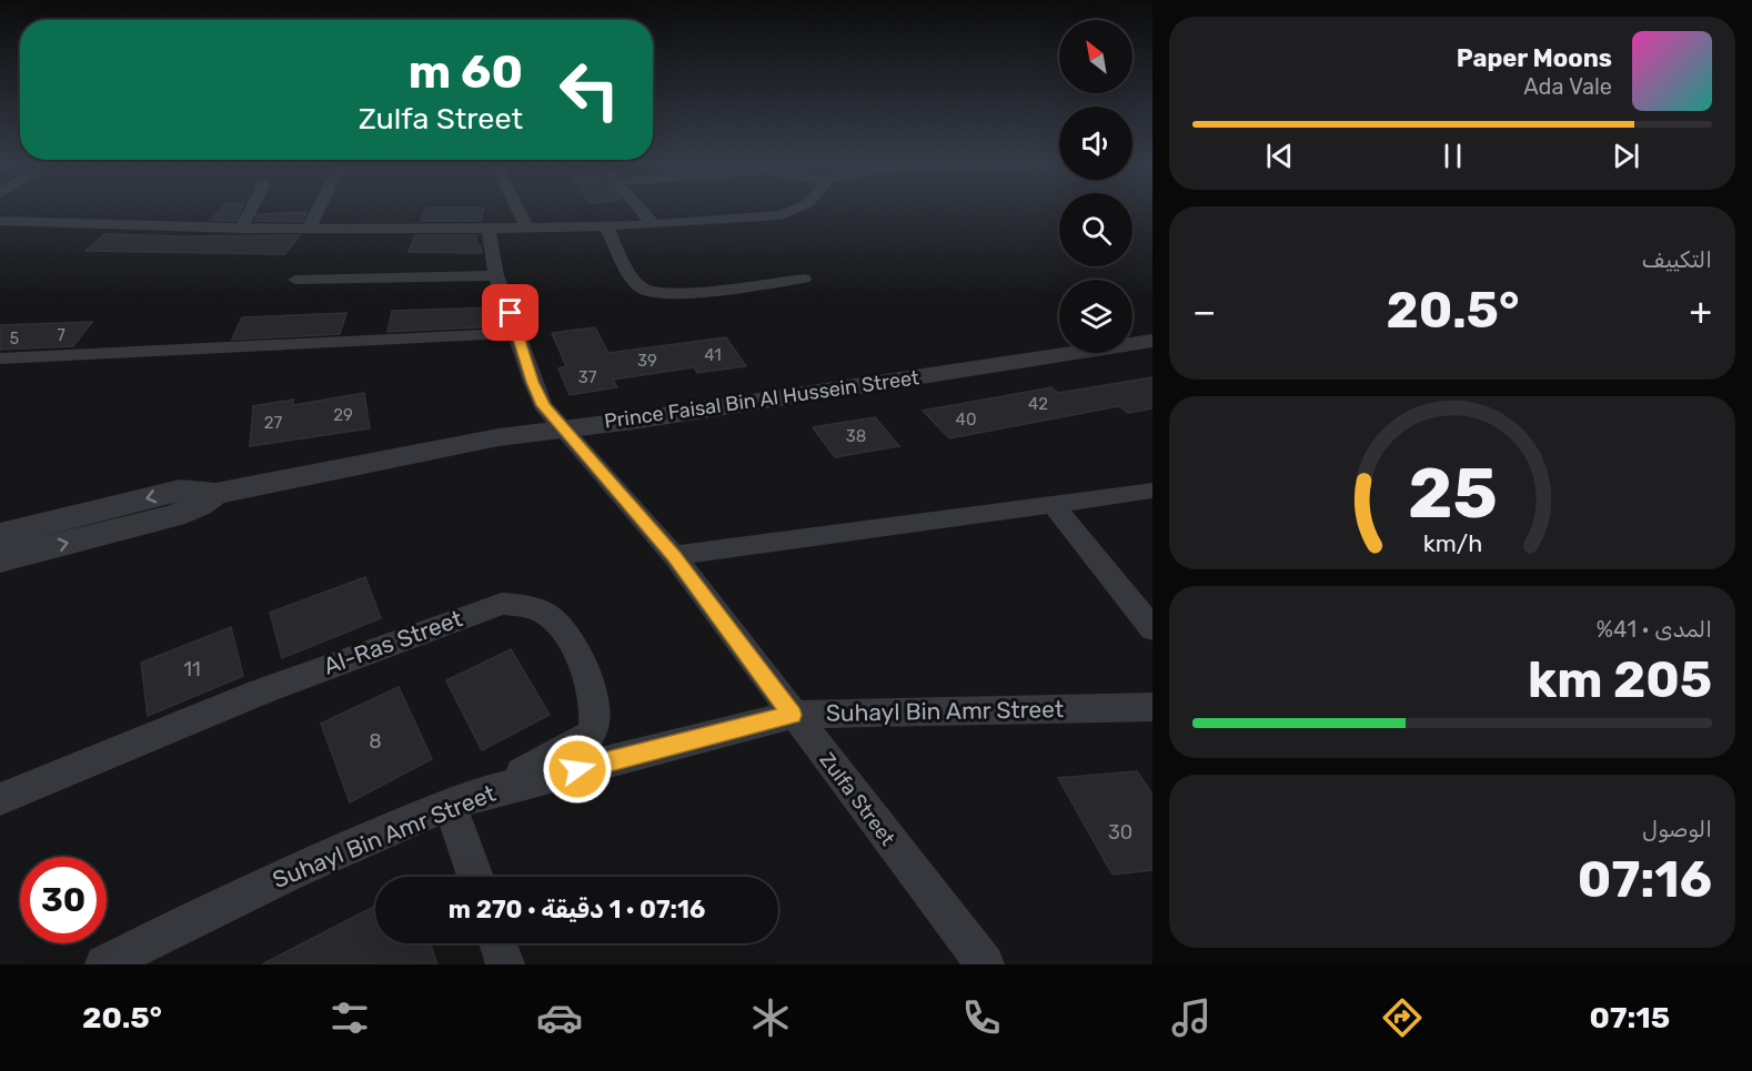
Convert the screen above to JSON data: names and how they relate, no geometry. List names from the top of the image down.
{
  "streets": {
    "street": [
      "Prince Faisal Bin Al Hussein Street",
      "Al-Ras Street",
      "Suhayl Bin Amr Street",
      "Zulfa Street"
    ]
  },
  "crossings": [
    ["Prince Faisal Bin Al Hussein Street", "Zulfa Street"],
    ["Al-Ras Street", "Suhayl Bin Amr Street"],
    ["Suhayl Bin Amr Street", "Zulfa Street"]
  ],
  "house_numbers": [
    "7",
    "5",
    "41",
    "39",
    "37",
    "42",
    "29",
    "40",
    "27",
    "38",
    "11",
    "8",
    "30"
  ],
  "north": "top left",
  "page": {
    "turn": ["60 m", "Zulfa Street"],
    "song": ["Paper Moons", "Ada Vale"],
    "tile": [
      "التكييف",
      ["المدى · 41%", "205 km"],
      ["الوصول", "07:16"]
    ],
    "heat": ["−", "20.5°", "+"],
    "limit": "30",
    "trip": "07:16 · 1 دقيقة · 270 m",
    "tabs": ["07:15", "20.5°"],
    "gauge": ["25", "km/h"]
  }
}
